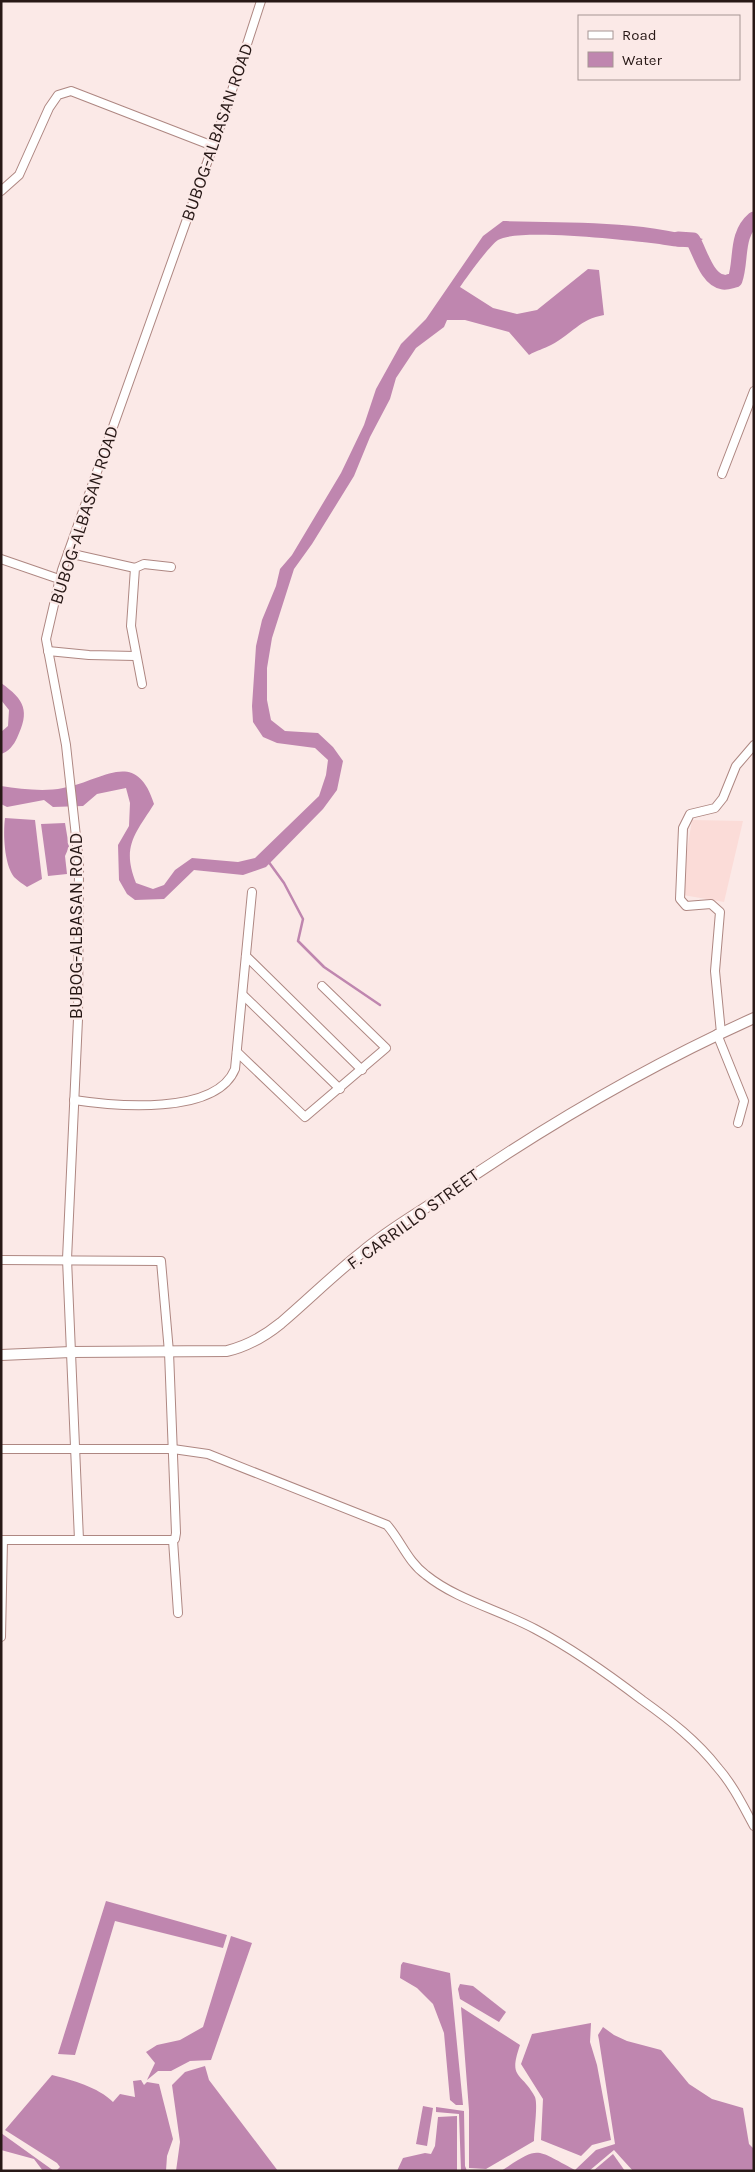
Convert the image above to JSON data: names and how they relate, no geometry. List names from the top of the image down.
{
  "streets": {
    "street": ["BUBOG-ALBASAN ROAD", "F. CARRILLO STREET"]
  },
  "crossings": [
    ["BUBOG-ALBASAN ROAD", "F. CARRILLO STREET"]
  ],
  "legend": ["Road", "Water"]
}
